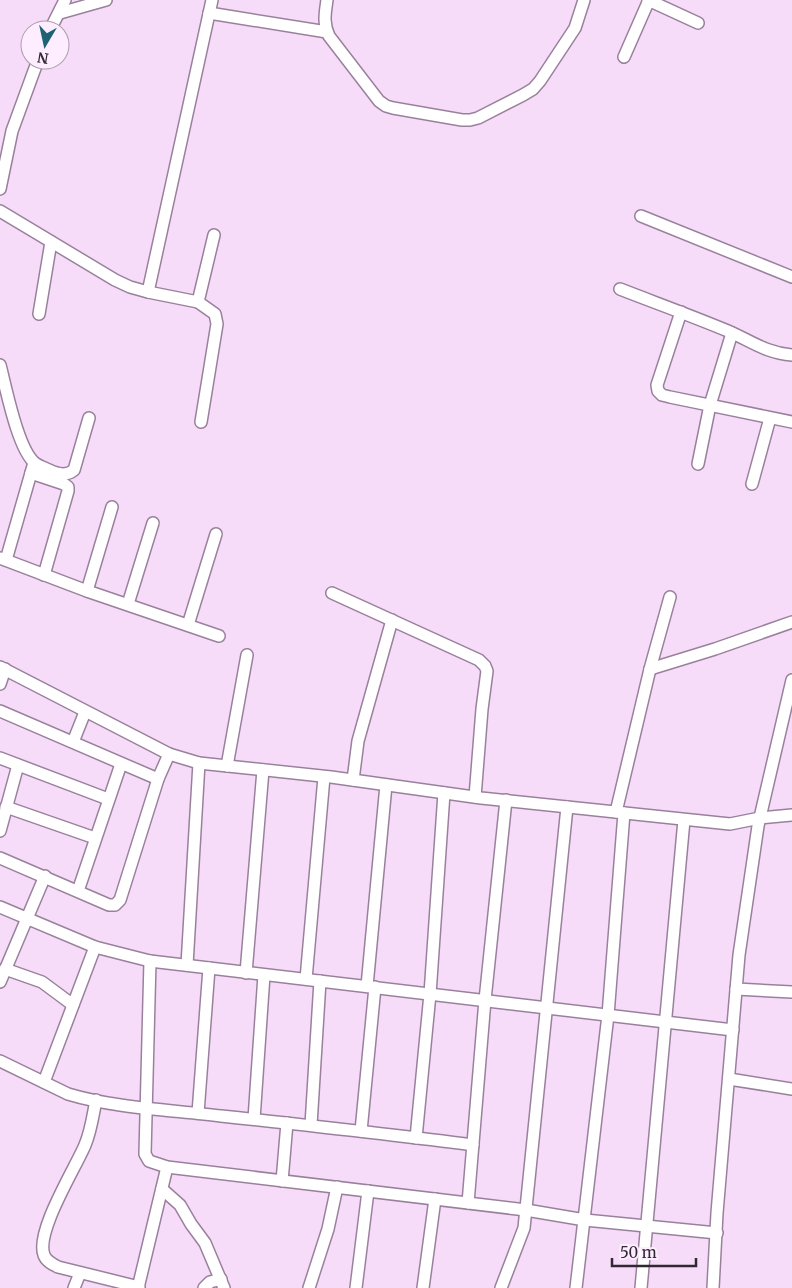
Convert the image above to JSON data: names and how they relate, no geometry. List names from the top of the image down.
{
  "scale_bar": "50 m",
  "north": "bottom"
}
